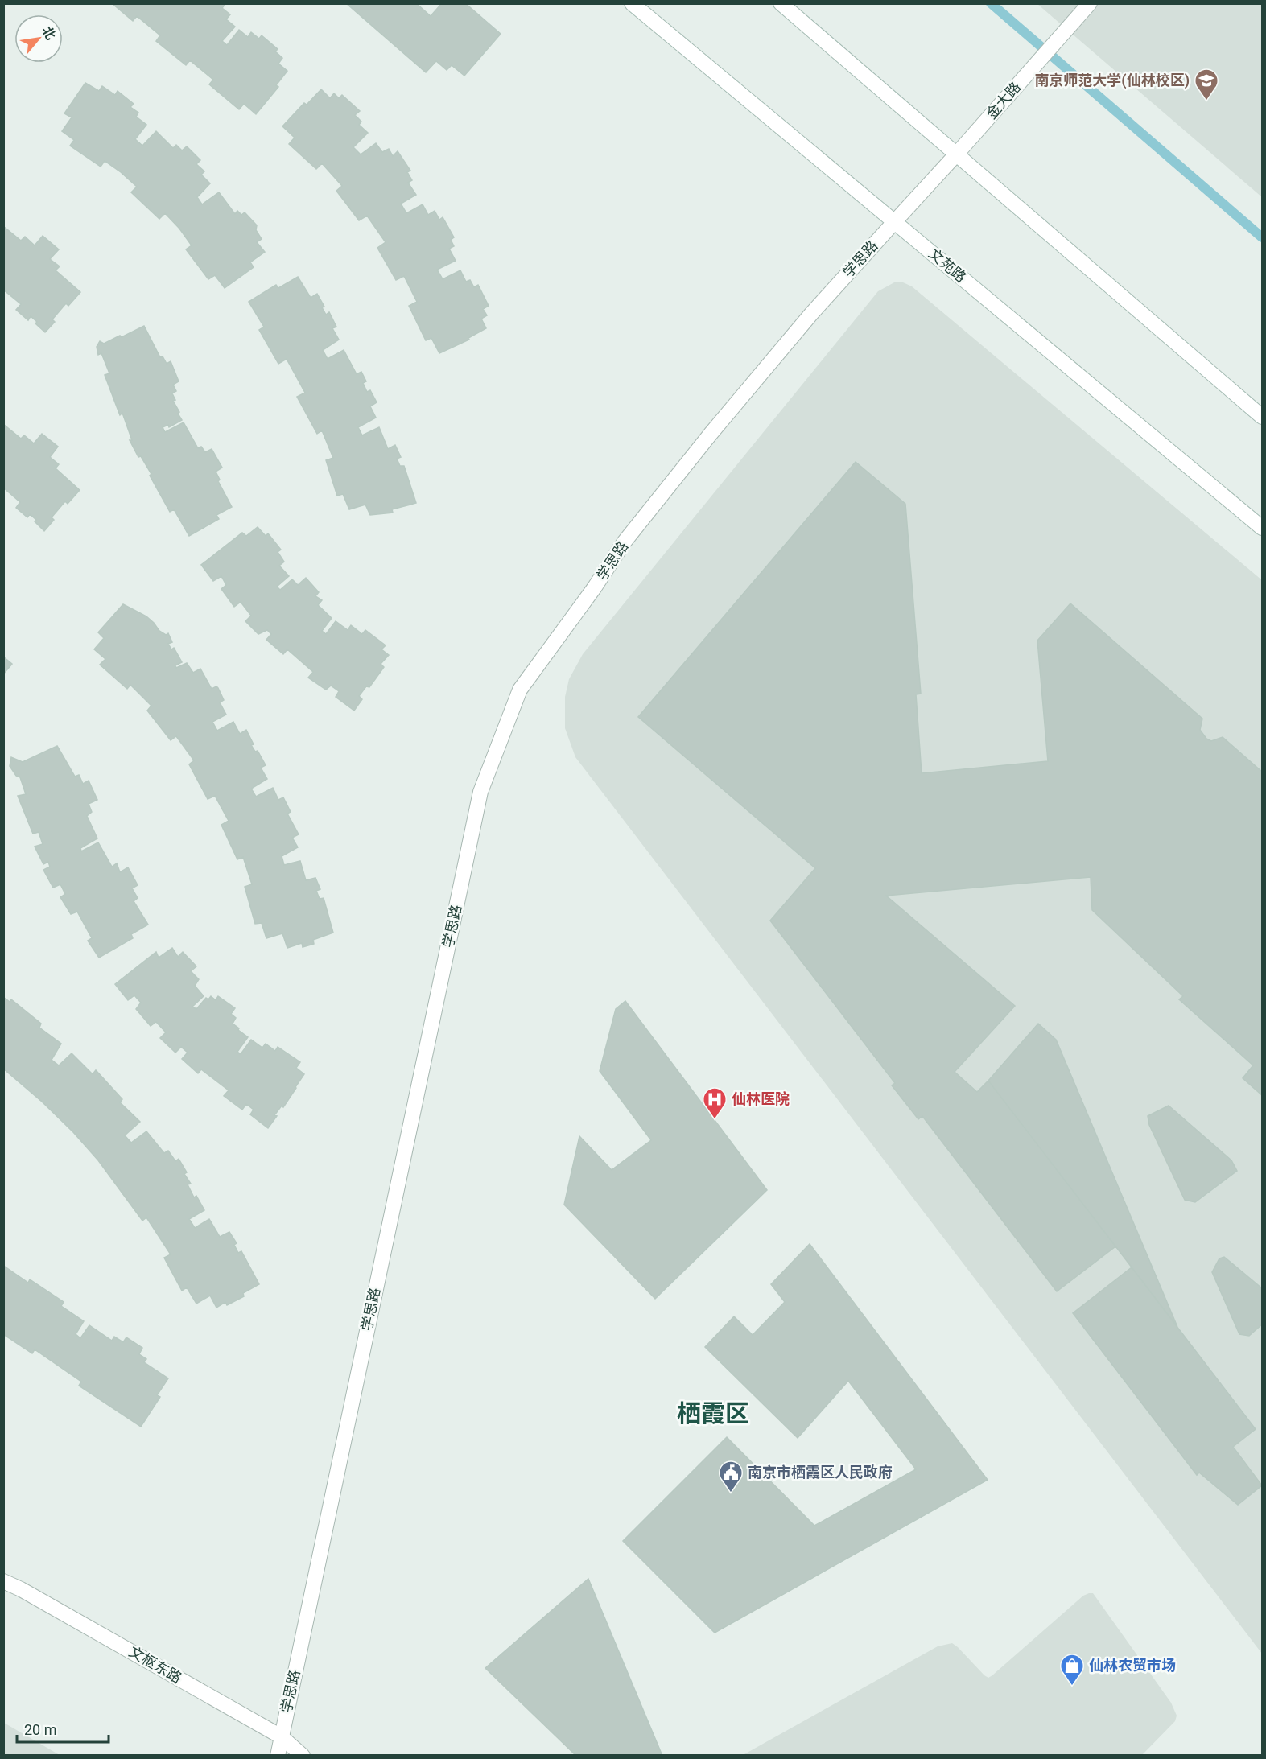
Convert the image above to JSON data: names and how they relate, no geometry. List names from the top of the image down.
{
  "streets": {
    "street": [
      "金大路",
      "学思路",
      "文苑路",
      "文枢东路"
    ]
  },
  "crossings": [
    ["金大路", "学思路"],
    ["金大路", "文苑路"],
    ["学思路", "文苑路"],
    ["学思路", "文枢东路"]
  ],
  "districts": ["栖霞区"],
  "places": {
    "school or university": ["南京师范大学(仙林校区)"],
    "hospital": ["仙林医院"],
    "public building": ["南京市栖霞区人民政府"],
    "shop": ["仙林农贸市场"]
  },
  "scale_bar": "20 m",
  "north": "top right"
}
